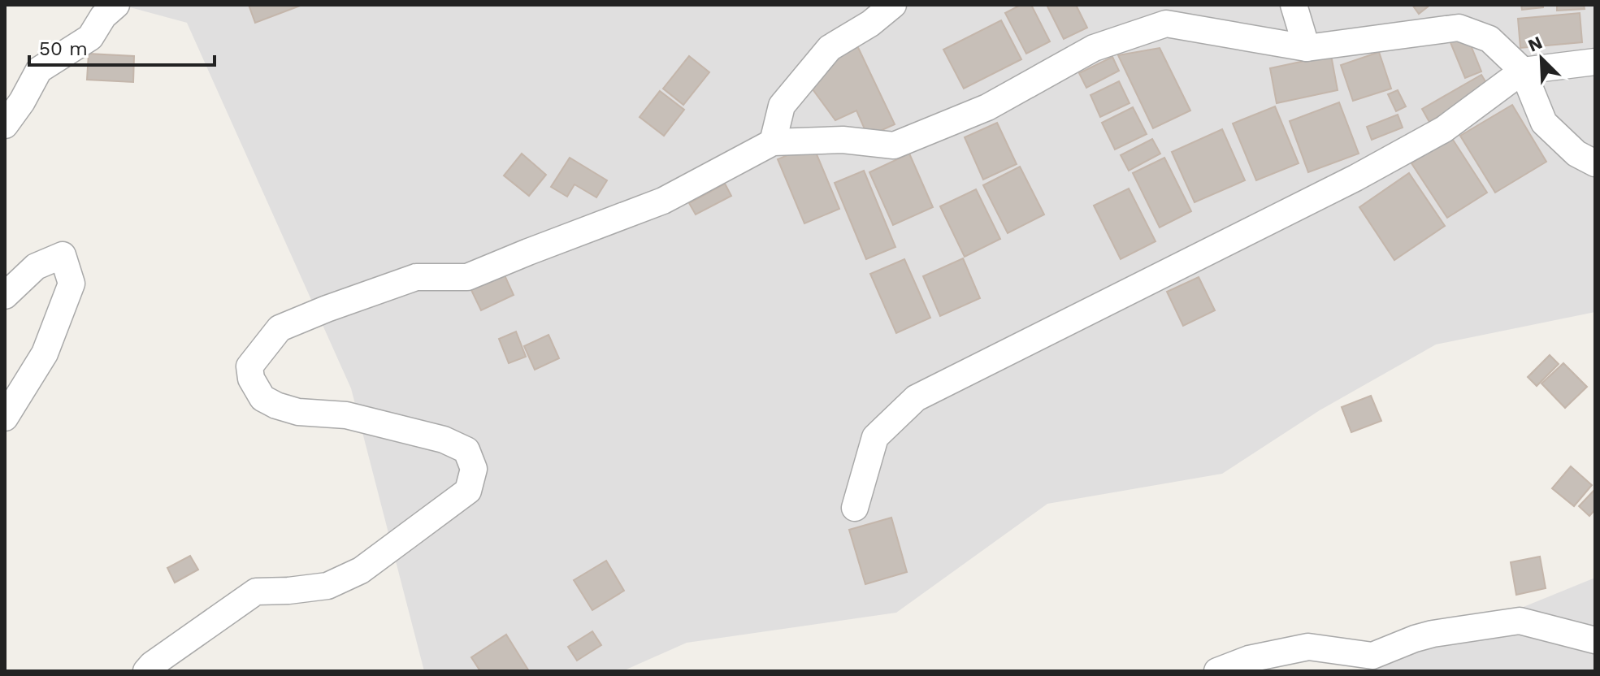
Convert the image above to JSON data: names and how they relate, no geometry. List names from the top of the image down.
{
  "scale_bar": "50 m",
  "north": "top left"
}
